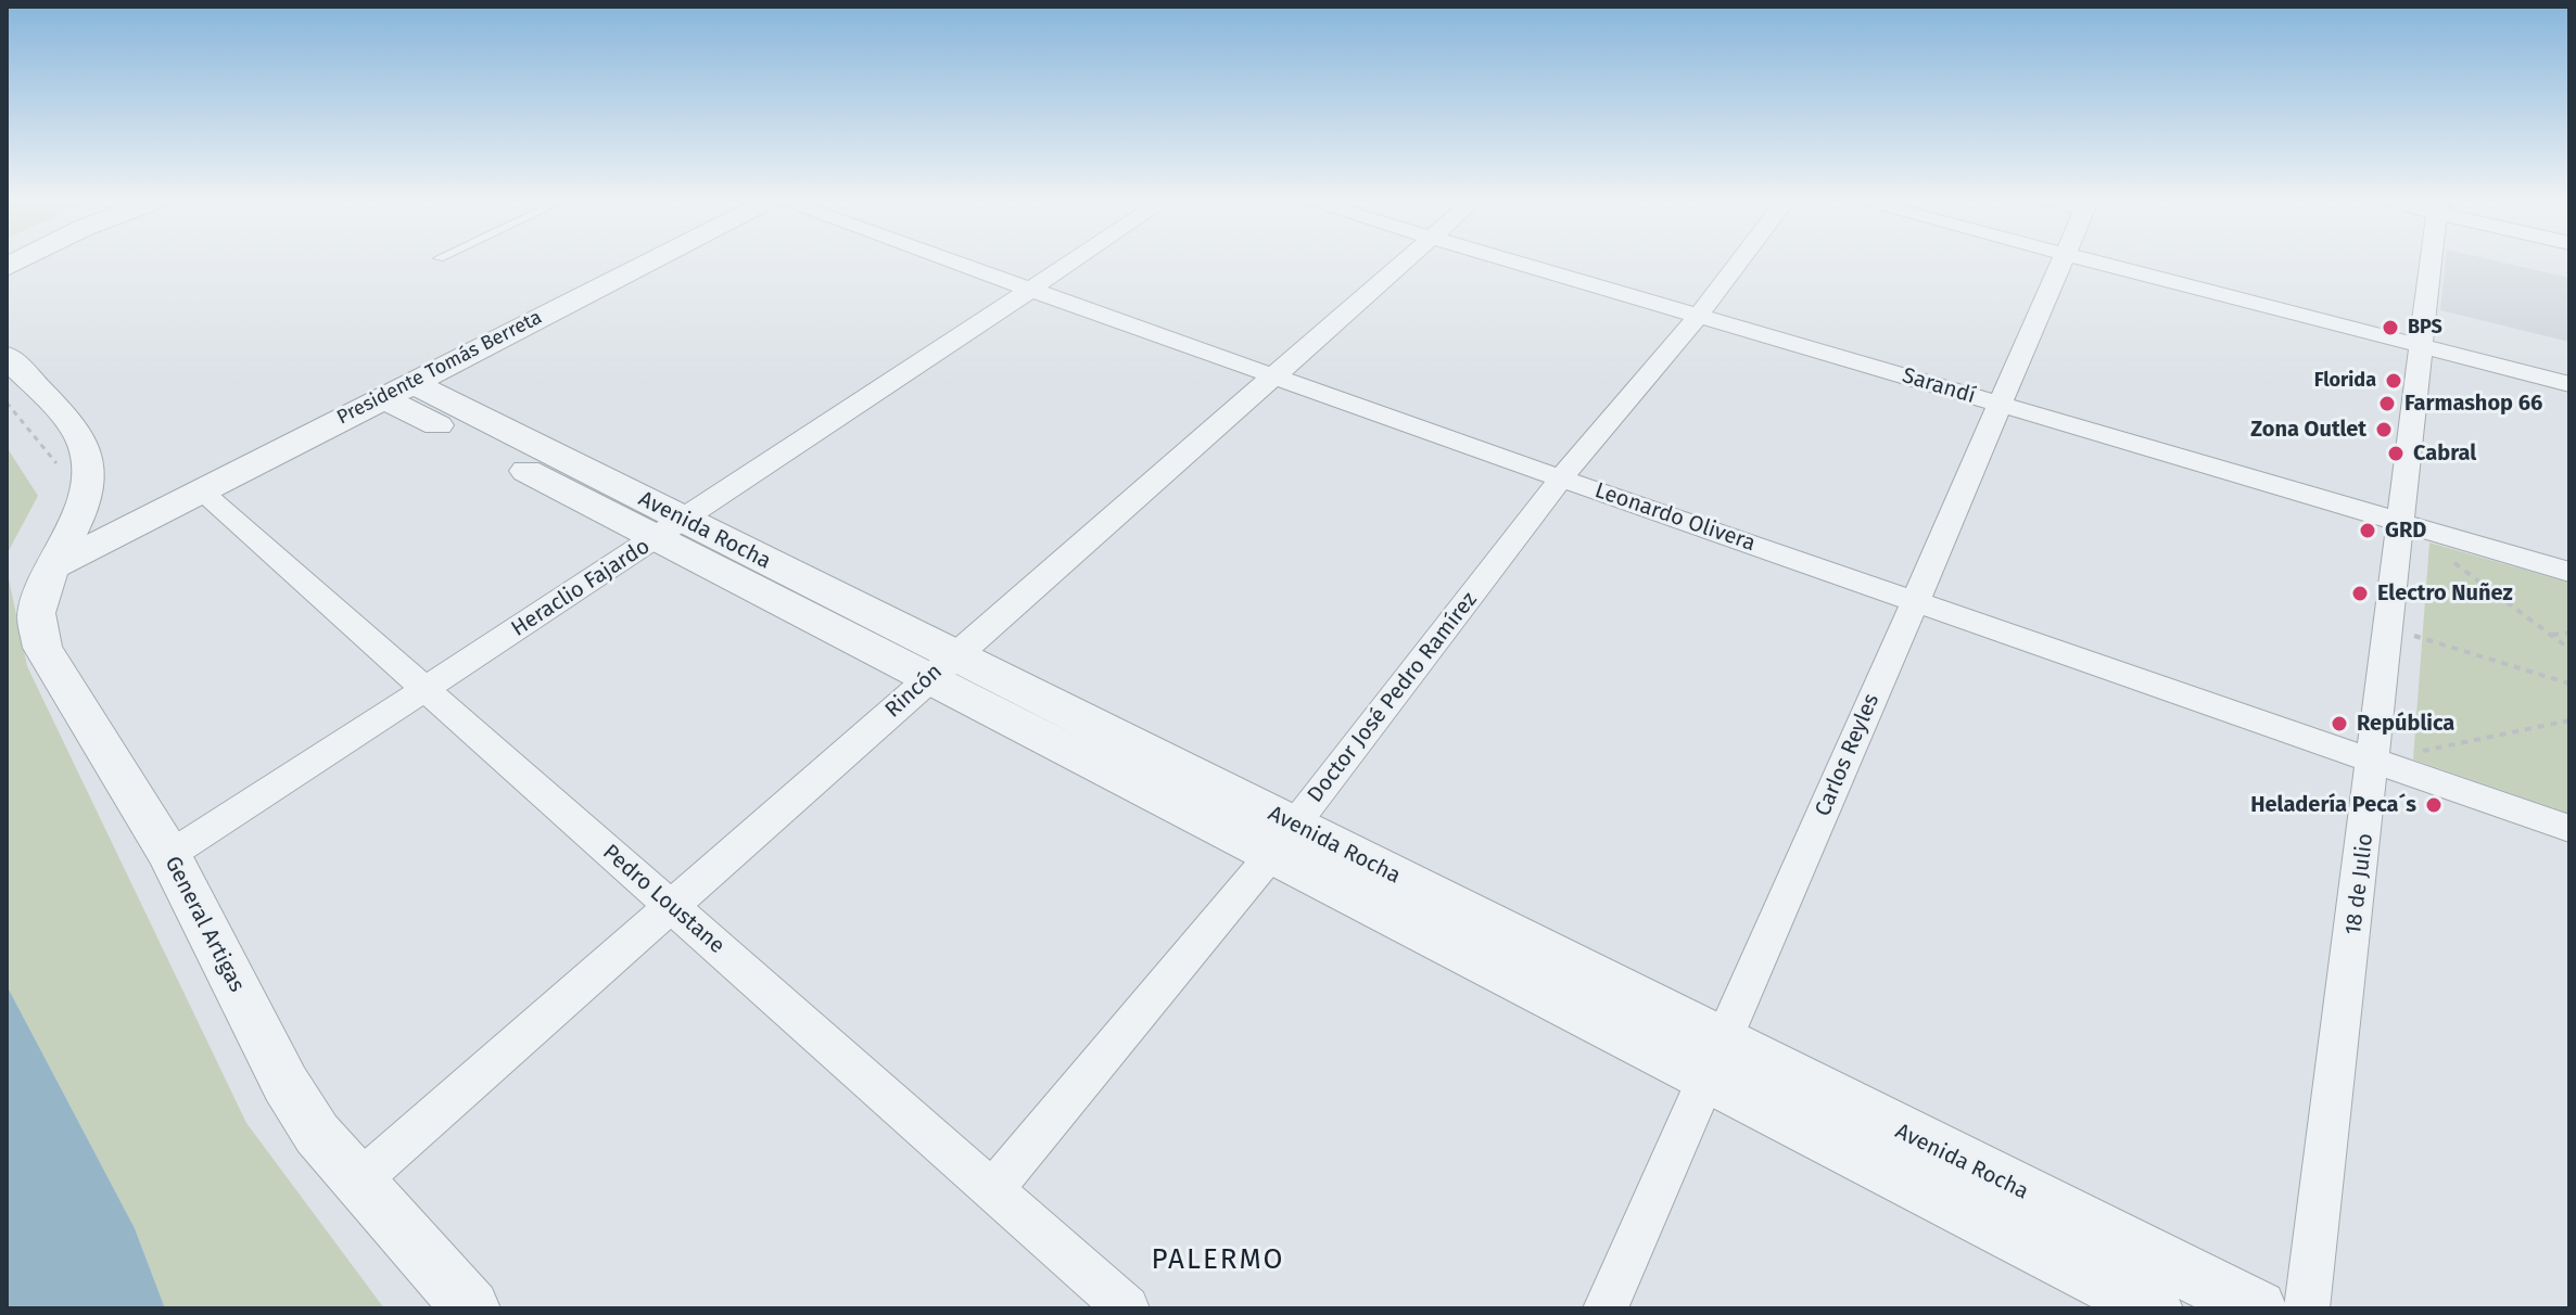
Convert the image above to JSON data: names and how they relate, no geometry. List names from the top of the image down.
{
  "streets": {
    "street": [
      "Presidente Tomás Berreta",
      "Sarandí",
      "Leonardo Olivera",
      "Avenida Rocha",
      "Heraclio Fajardo",
      "Rincón",
      "Doctor José Pedro Ramírez",
      "Carlos Reyles",
      "18 de Julio",
      "Pedro Loustane",
      "General Artigas"
    ]
  },
  "crossings": [
    ["Presidente Tomás Berreta", "Avenida Rocha"],
    ["Presidente Tomás Berreta", "Pedro Loustane"],
    ["Presidente Tomás Berreta", "General Artigas"],
    ["Sarandí", "Doctor José Pedro Ramírez"],
    ["Sarandí", "Carlos Reyles"],
    ["Sarandí", "18 de Julio"],
    ["Leonardo Olivera", "Heraclio Fajardo"],
    ["Leonardo Olivera", "Rincón"],
    ["Leonardo Olivera", "Doctor José Pedro Ramírez"],
    ["Leonardo Olivera", "Carlos Reyles"],
    ["Leonardo Olivera", "18 de Julio"],
    ["Avenida Rocha", "Heraclio Fajardo"],
    ["Avenida Rocha", "Rincón"],
    ["Avenida Rocha", "Doctor José Pedro Ramírez"],
    ["Avenida Rocha", "Carlos Reyles"],
    ["Heraclio Fajardo", "Pedro Loustane"],
    ["Heraclio Fajardo", "General Artigas"],
    ["Rincón", "Pedro Loustane"],
    ["Rincón", "General Artigas"],
    ["Doctor José Pedro Ramírez", "Pedro Loustane"]
  ],
  "districts": ["PALERMO"],
  "places": [
    "BPS",
    "Florida",
    "Farmashop 66",
    "Zona Outlet",
    "Cabral",
    "GRD",
    "Electro Nuñez",
    "República",
    "Heladería Peca´s"
  ]
}
